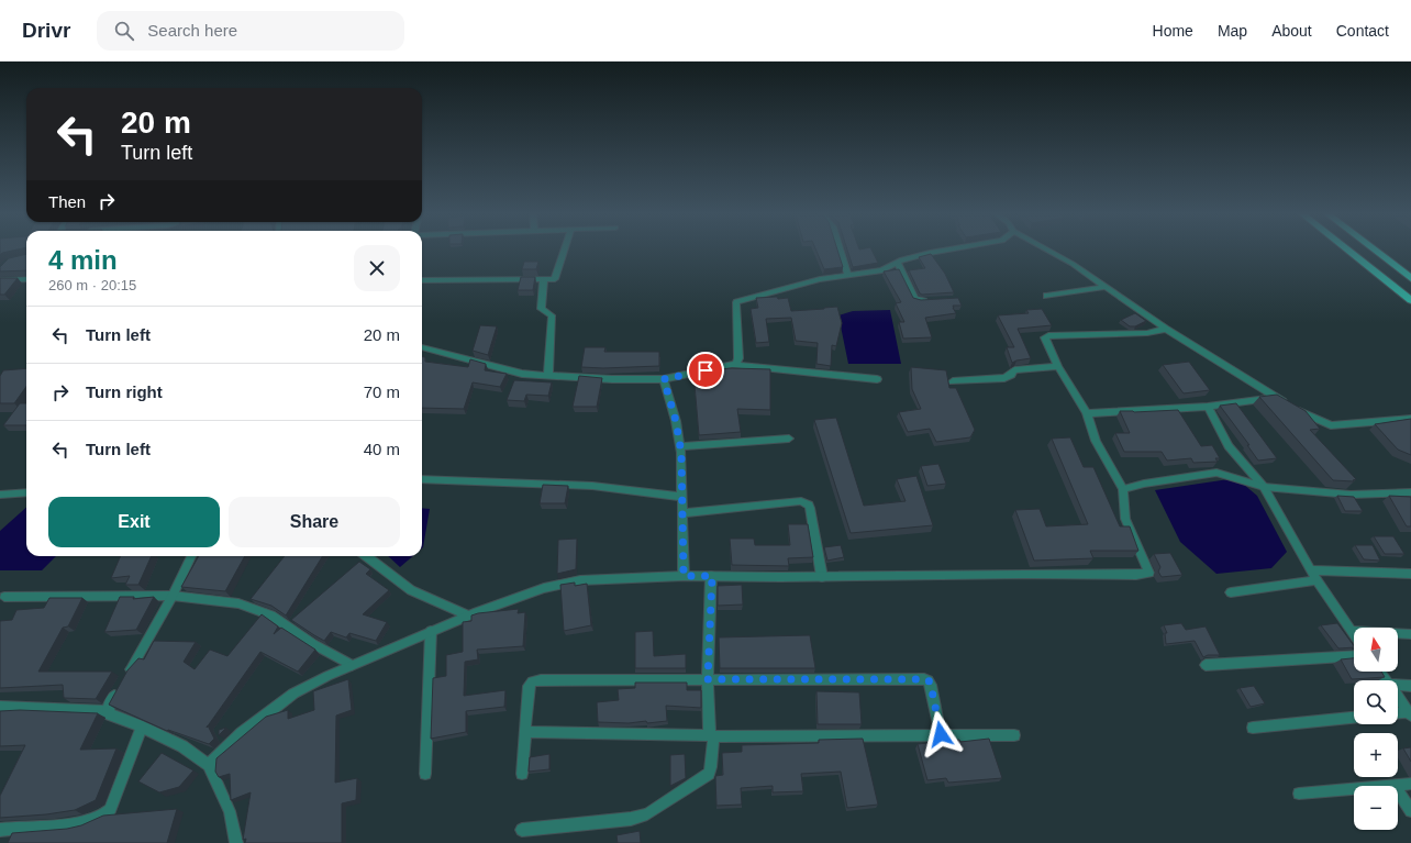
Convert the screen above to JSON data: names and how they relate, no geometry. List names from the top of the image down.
{
  "north": "top",
  "page": {
    "header": "Drivr",
    "search": "Search here",
    "nav": [
      "Home",
      "Map",
      "About",
      "Contact"
    ],
    "turn": ["20 m", "Turn left"],
    "then": "Then",
    "heading": ["4 min", "260 m · 20:15"],
    "list": [
      {
        "name": "Turn left",
        "value": "20 m"
      },
      {
        "name": "Turn right",
        "value": "70 m"
      },
      {
        "name": "Turn left",
        "value": "40 m"
      }
    ],
    "buttons": ["Exit", "Share"],
    "map_buttons": ["+", "−"]
  }
}
